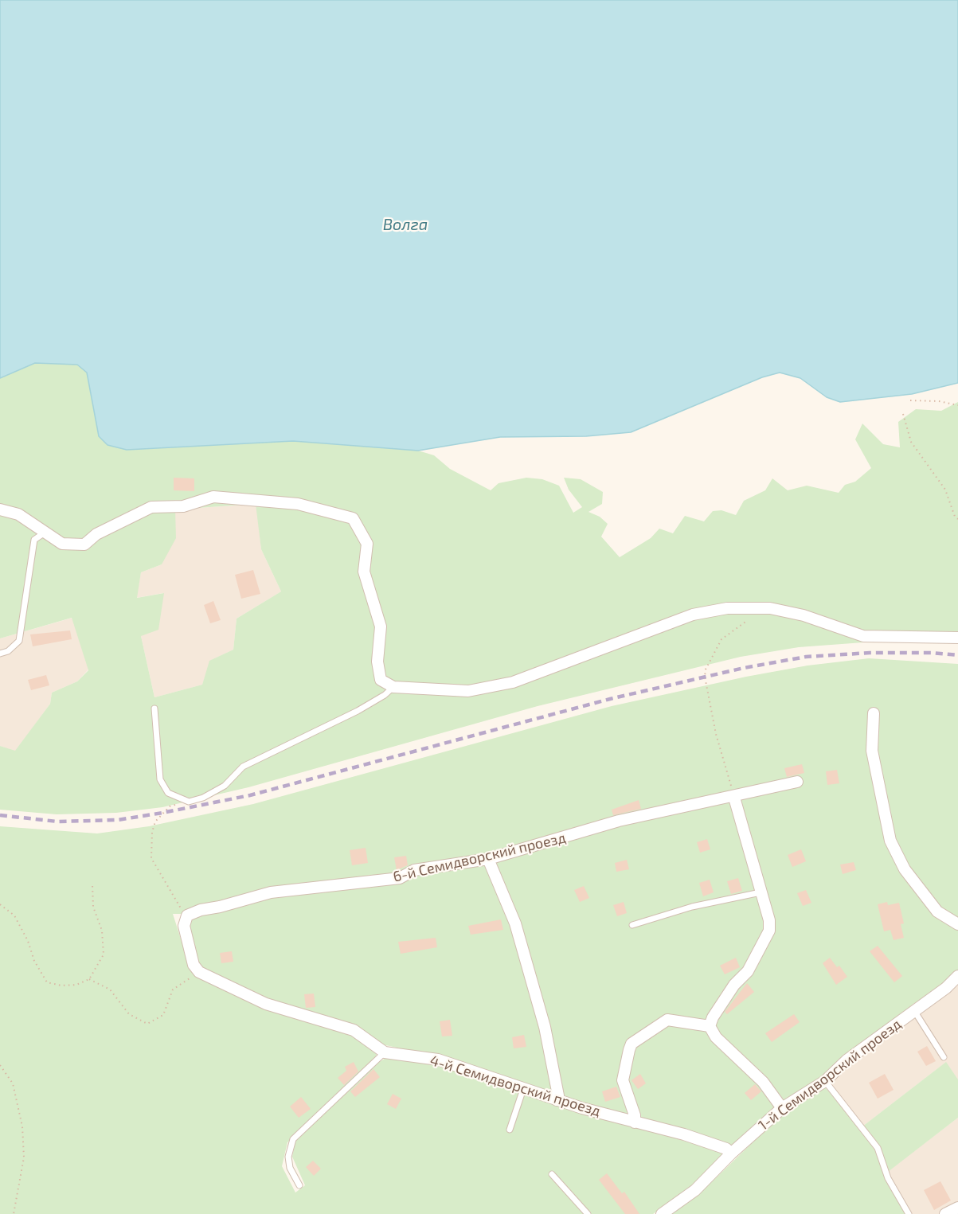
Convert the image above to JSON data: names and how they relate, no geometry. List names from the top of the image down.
{
  "streets": {
    "street": ["6-й Семидворский проезд", "1-й Семидворский проезд", "4-й Семидворский проезд"]
  },
  "crossings": [
    ["1-й Семидворский проезд", "4-й Семидворский проезд"]
  ],
  "water": ["Волга"]
}
